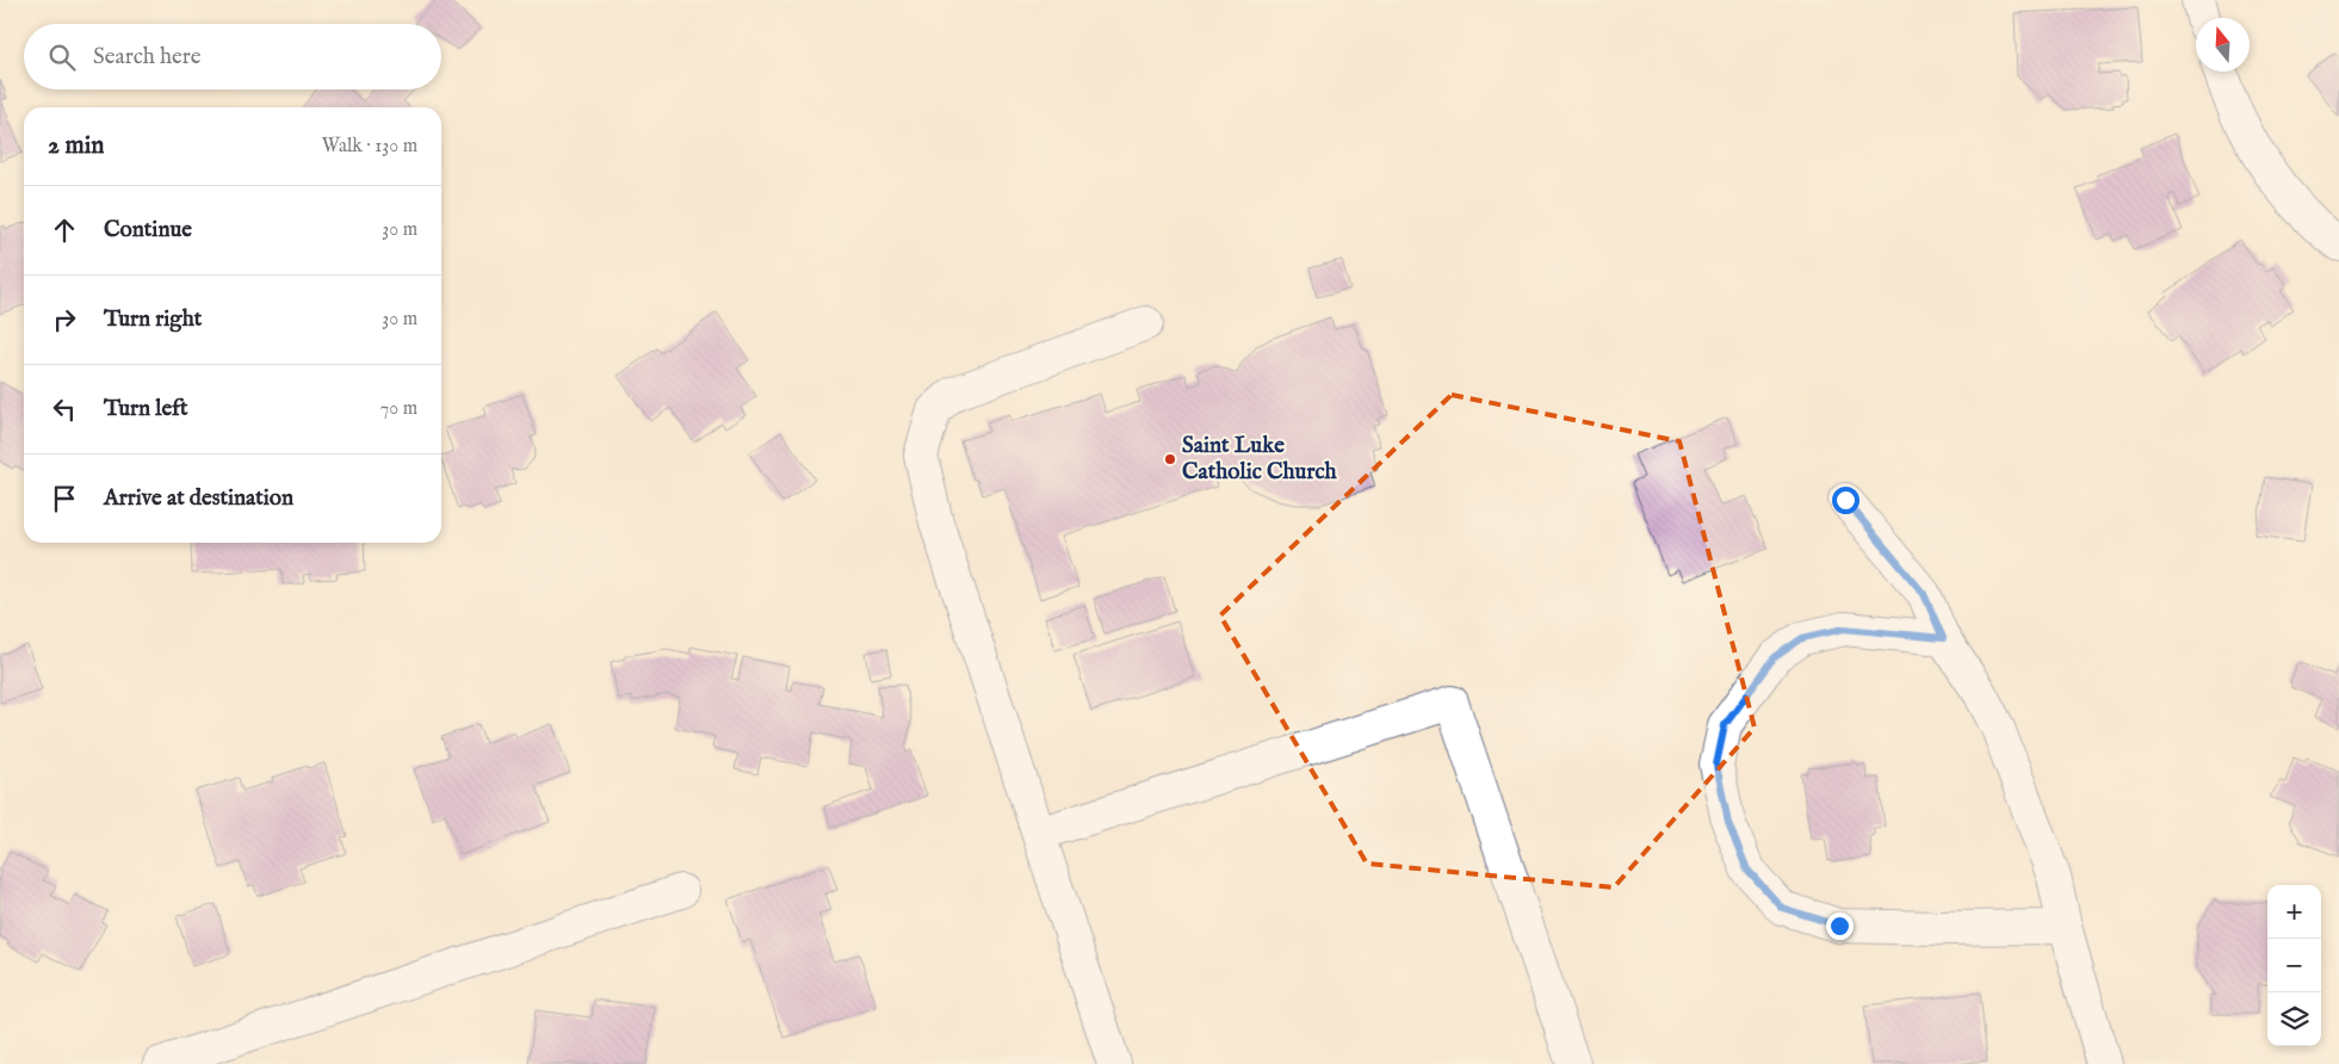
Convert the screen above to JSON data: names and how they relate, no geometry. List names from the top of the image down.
{
  "places": ["Saint Luke Catholic Church"],
  "north": "top",
  "page": {
    "search": "Search here",
    "heading": ["2 min", "Walk · 130 m"],
    "list": [
      ["Continue", "30 m"],
      ["Turn right", "30 m"],
      ["Turn left", "70 m"],
      "Arrive at destination"
    ],
    "map_buttons": ["+", "−"]
  }
}
